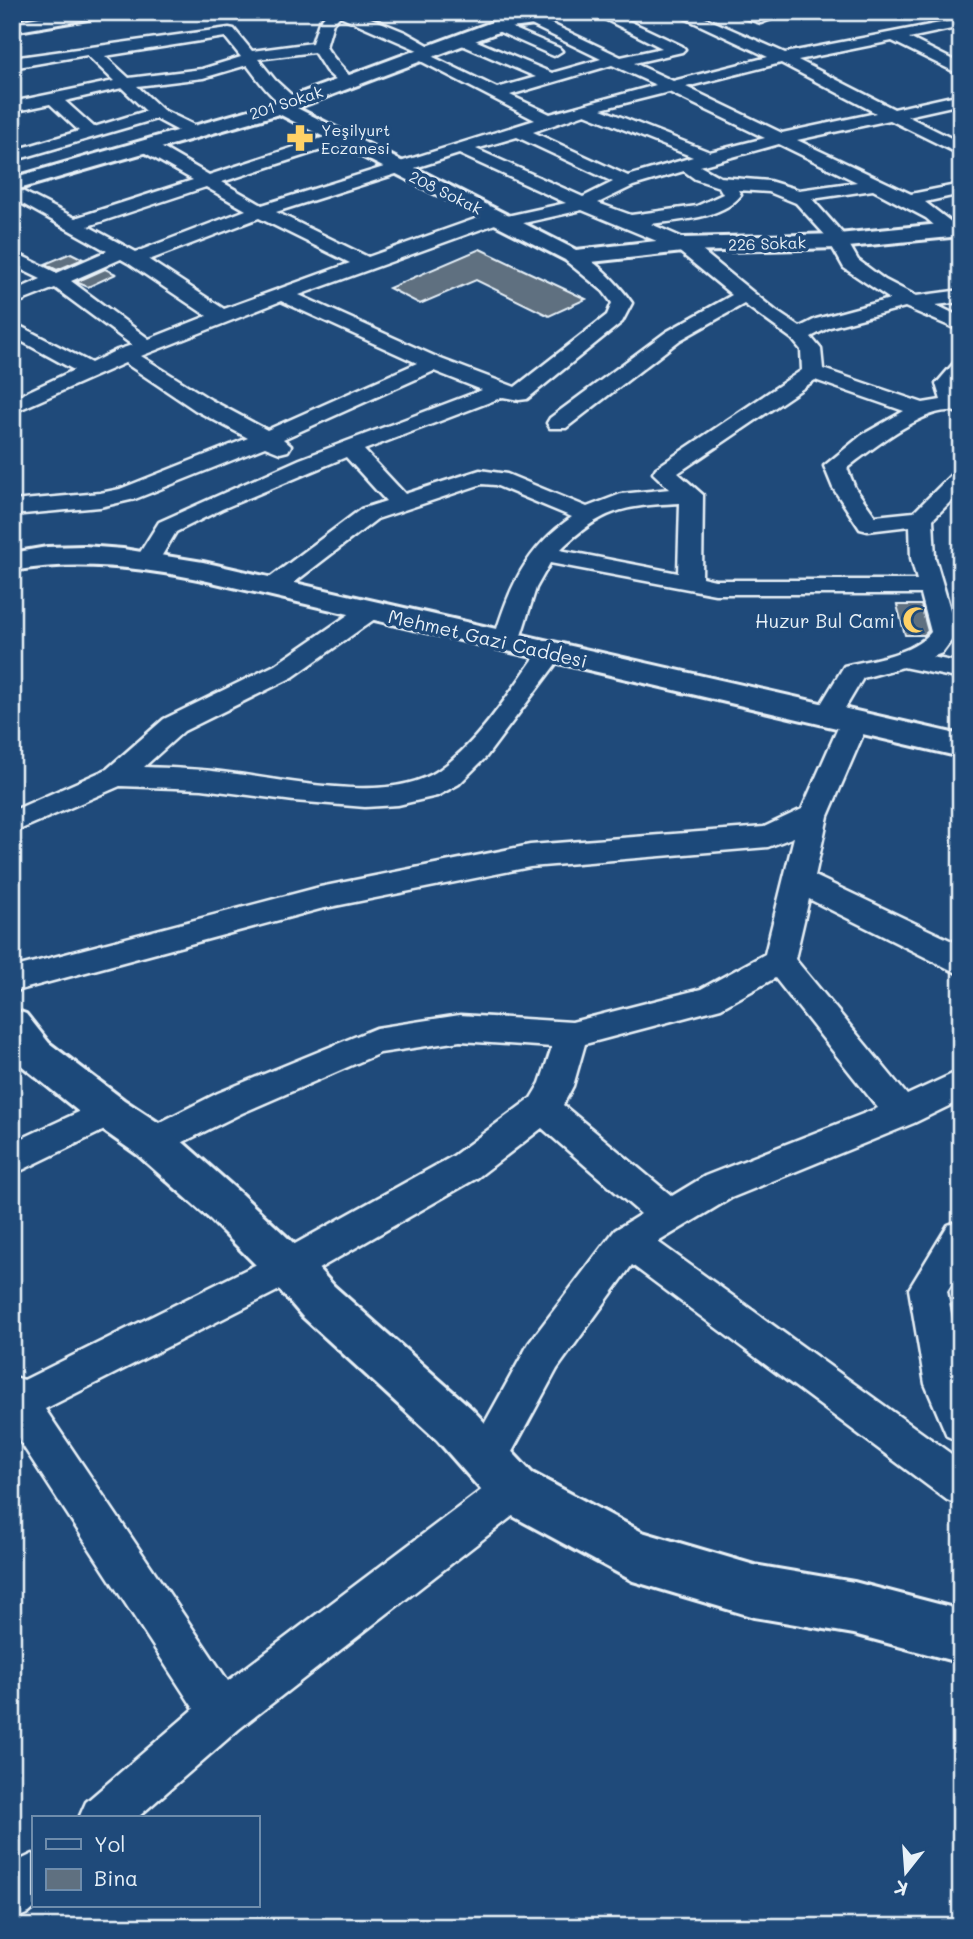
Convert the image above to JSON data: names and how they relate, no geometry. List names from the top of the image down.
{
  "streets": {
    "street": [
      "201 Sokak",
      "208 Sokak",
      "226 Sokak",
      "Mehmet Gazi Caddesi"
    ]
  },
  "crossings": [
    ["201 Sokak", "208 Sokak"],
    ["208 Sokak", "226 Sokak"]
  ],
  "places": {
    "pharmacy": ["Yeşilyurt Eczanesi"],
    "mosque": ["Huzur Bul Cami"]
  },
  "legend": ["Yol", "Bina"],
  "north": "bottom"
}
